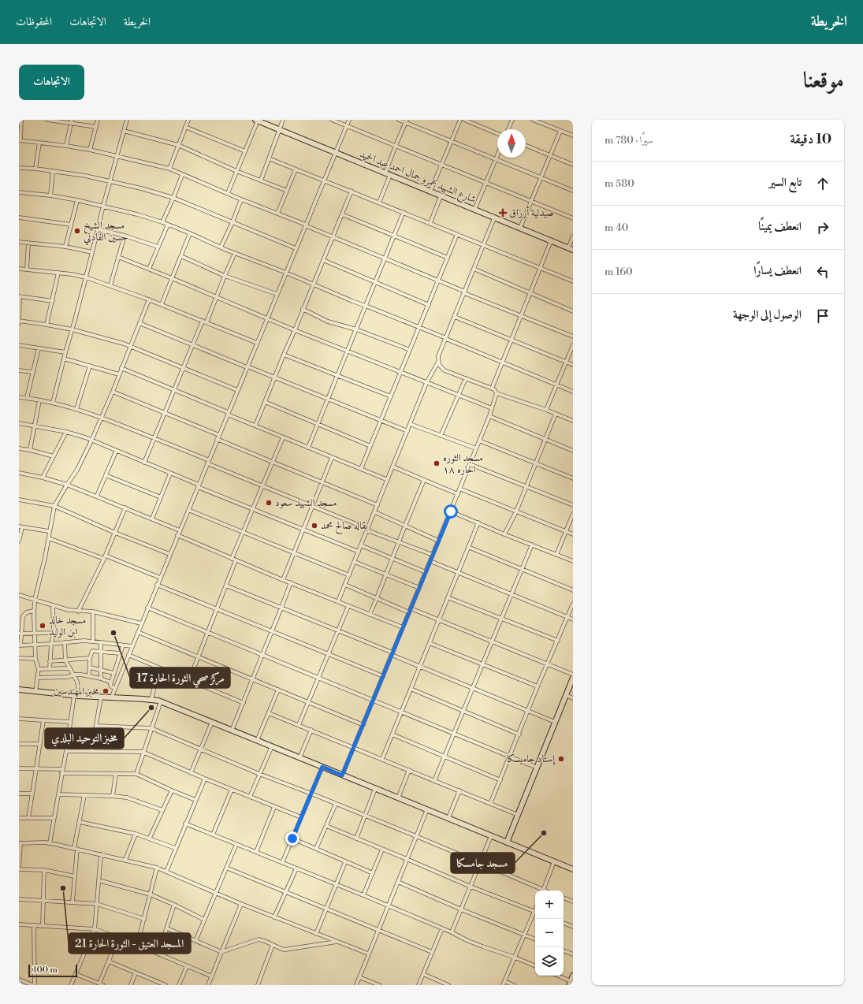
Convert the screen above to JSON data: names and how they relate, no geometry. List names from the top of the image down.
{
  "streets": {
    "street": ["شارع الشهيد عمرو جمال احمد عبد الحميد"]
  },
  "places": {
    "health": ["صيدلية أرزاق"],
    "other": [
      "مسجد الشيخ حسين الفادني",
      "مسجد الثوره الحاره ١٨",
      "مسجد الشهيد سعود",
      "بقاله صالح محمد",
      "مسجد خالد ابن الوليد",
      "مركز صحي الثورة الحارة 17",
      "مخبز المهندسين",
      "مخبز التوحيد البلدي",
      "إستاد جاميسكا",
      "مسجد جامسكا",
      "المسجد العتيق - الثورة الحارة 21"
    ]
  },
  "scale_bar": "100 m",
  "north": "top",
  "page": {
    "header": "الخريطة",
    "nav": ["الخريطة", "الاتجاهات", "المحفوظات"],
    "title": "موقعنا",
    "buttons": "الاتجاهات",
    "heading": ["10 دقيقة", "سيرًا · 780 m"],
    "list": [
      ["تابع السير", "580 m"],
      ["انعطف يمينًا", "40 m"],
      ["انعطف يسارًا", "160 m"],
      "الوصول إلى الوجهة"
    ],
    "map_buttons": ["+", "−"],
    "scale": "100 m"
  }
}
